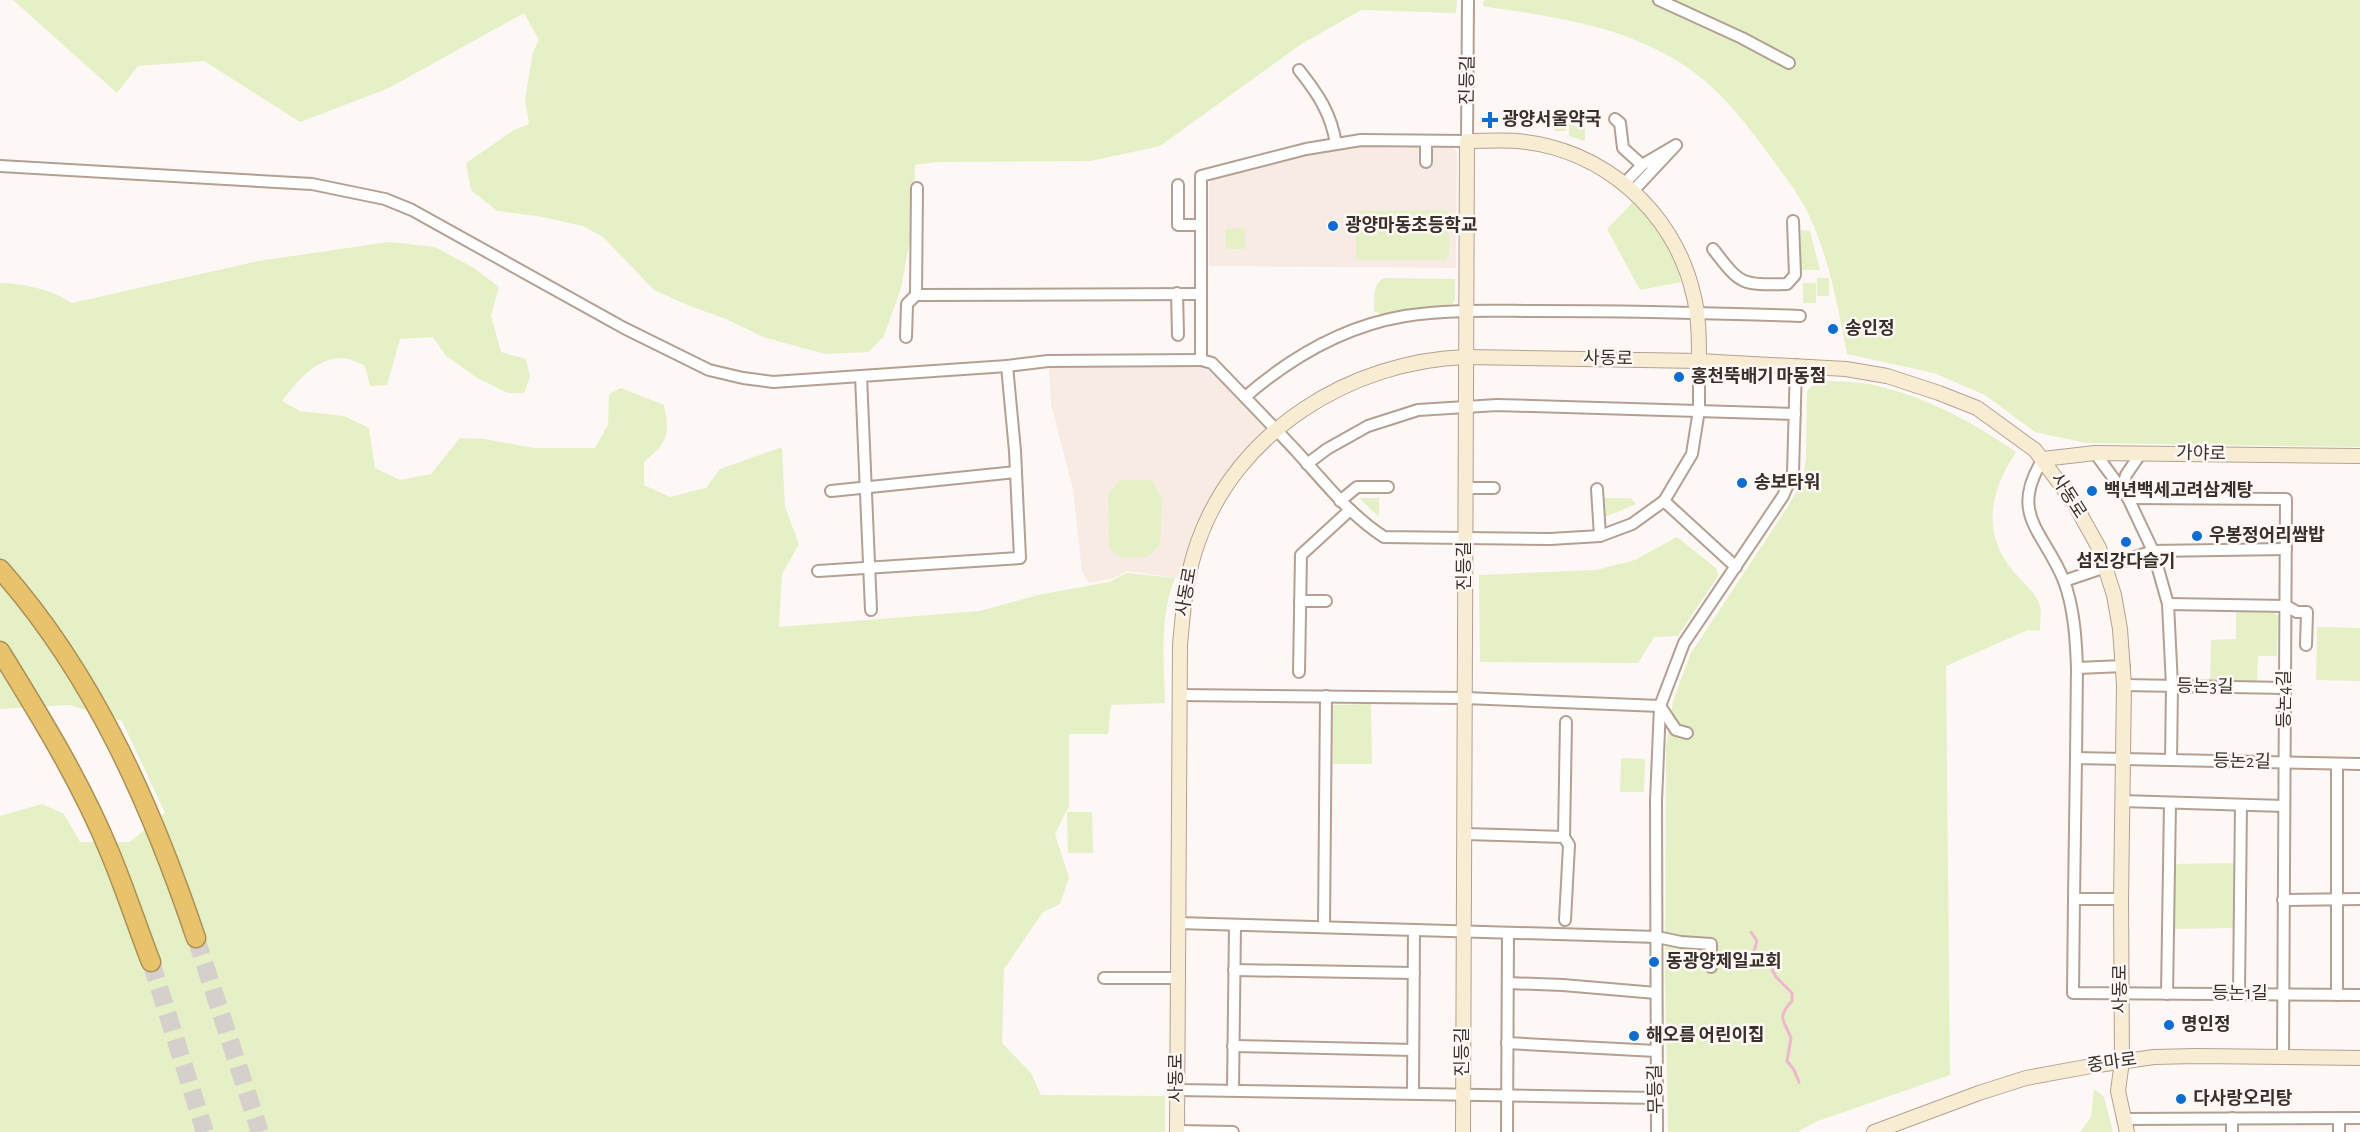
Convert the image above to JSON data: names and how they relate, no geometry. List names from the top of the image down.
{
  "streets": {
    "street": [
      "진등길",
      "사동로",
      "가야로",
      "등논3길",
      "등논4길",
      "등논2길",
      "등논1길",
      "중마로",
      "무등길"
    ]
  },
  "crossings": [
    ["진등길", "사동로"],
    ["사동로", "가야로"],
    ["사동로", "등논3길"],
    ["사동로", "등논2길"],
    ["사동로", "등논1길"],
    ["사동로", "중마로"],
    ["사동로", "무등길"],
    ["등논3길", "등논4길"],
    ["등논4길", "등논2길"],
    ["등논4길", "등논1길"],
    ["등논4길", "중마로"]
  ],
  "places": {
    "health": ["광양서울약국"],
    "other": [
      "광양마동초등학교",
      "송인정",
      "홍천뚝배기 마동점",
      "송보타워",
      "백년백세고려삼계탕",
      "우봉정어리쌈밥",
      "섬진강다슬기",
      "동광양제일교회",
      "명인정",
      "해오름 어린이집",
      "다사랑오리탕"
    ]
  }
}
